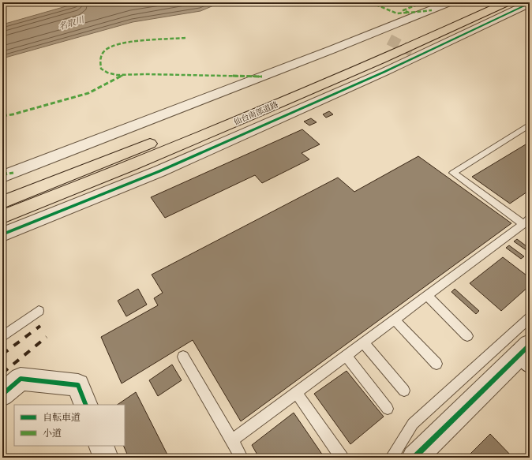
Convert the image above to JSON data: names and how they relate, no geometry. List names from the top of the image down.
{
  "streets": {
    "highway": ["仙台南部道路"]
  },
  "water": ["名取川"],
  "legend": ["自転車道", "小道"]
}
